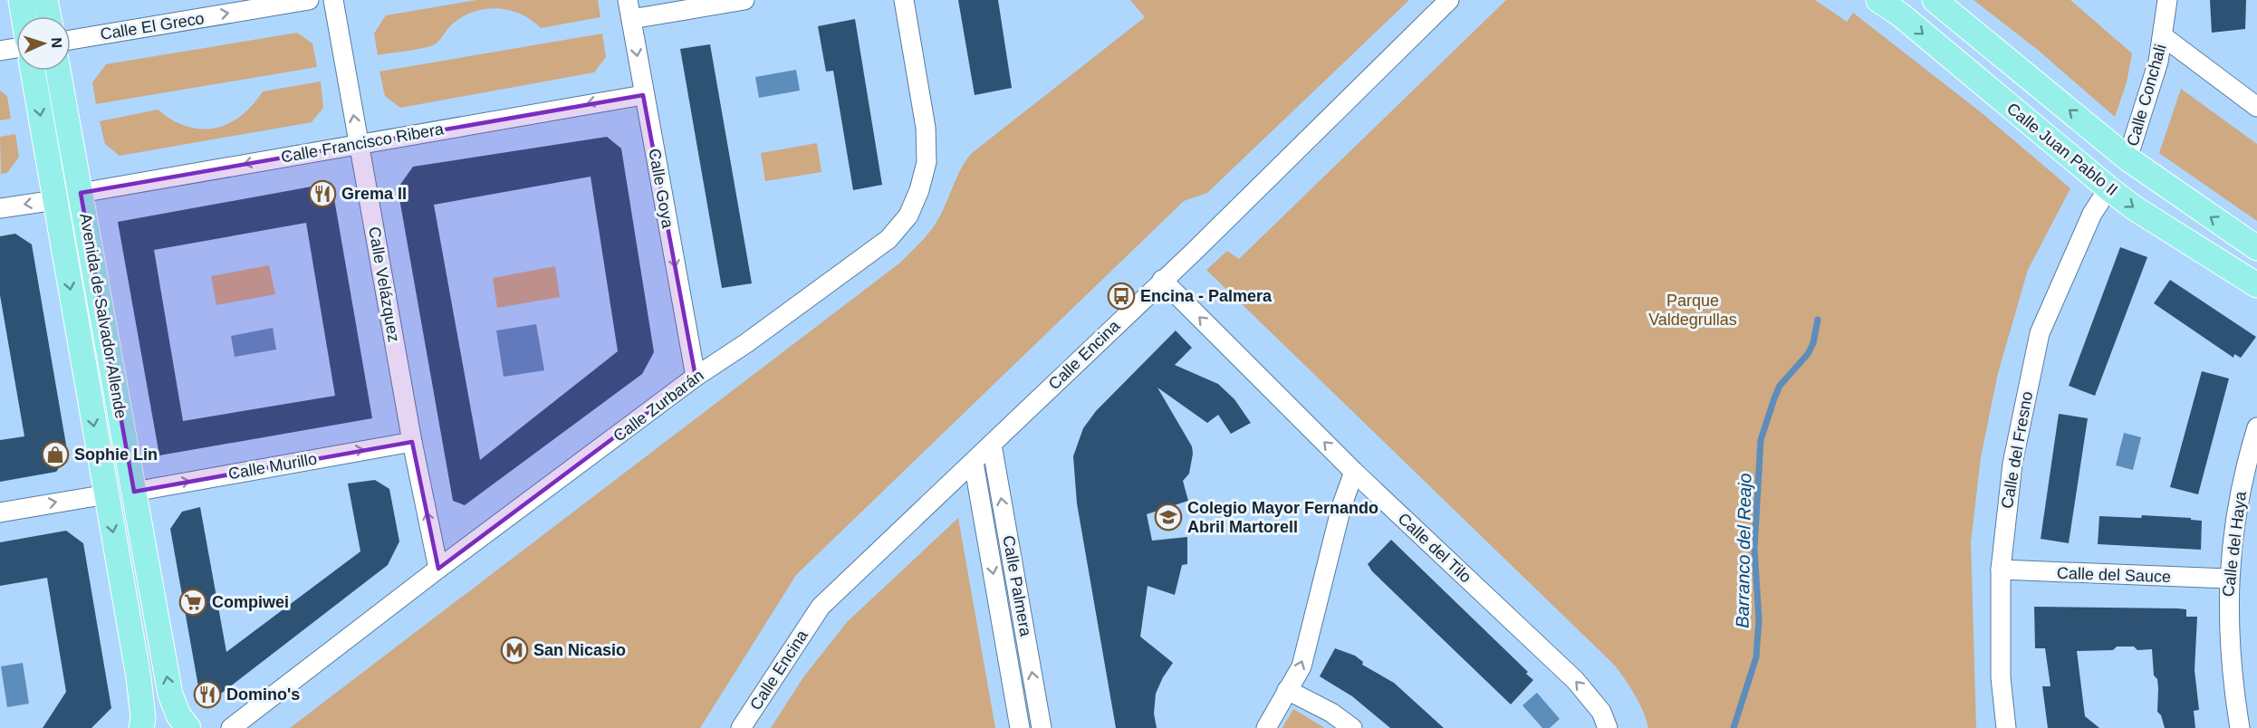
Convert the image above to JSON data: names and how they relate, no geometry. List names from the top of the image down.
{
  "streets": {
    "main road": ["Calle Juan Pablo II", "Avenida de Salvador Allende"],
    "street": [
      "Calle El Greco",
      "Calle Conchali",
      "Calle Francisco Ribera",
      "Calle Goya",
      "Calle Velázquez",
      "Calle Encina",
      "Calle Zurbarán",
      "Calle del Fresno",
      "Calle Murillo",
      "Calle del Haya",
      "Calle del Tilo",
      "Calle del Sauce",
      "Calle Palmera"
    ]
  },
  "crossings": [
    ["Calle Francisco Ribera", "Calle Goya"],
    ["Calle Francisco Ribera", "Calle Velázquez"],
    ["Calle Francisco Ribera", "Avenida de Salvador Allende"],
    ["Calle Juan Pablo II", "Calle del Fresno"],
    ["Calle Goya", "Calle Zurbarán"],
    ["Calle Velázquez", "Calle Zurbarán"],
    ["Calle Velázquez", "Calle Murillo"],
    ["Avenida de Salvador Allende", "Calle Murillo"],
    ["Calle Encina", "Calle del Tilo"],
    ["Calle Encina", "Calle Palmera"],
    ["Calle del Fresno", "Calle del Sauce"],
    ["Calle del Haya", "Calle del Sauce"]
  ],
  "one_way": [
    "Calle El Greco",
    "Calle Francisco Ribera",
    "Calle Goya",
    "Calle Velázquez",
    "Calle Murillo",
    "Calle del Tilo"
  ],
  "water": ["Barranco del Reajo"],
  "parks": ["Parque Valdegrullas"],
  "places": {
    "restaurant": ["Grema II", "Domino's"],
    "bus stop": ["Encina - Palmera"],
    "shop": ["Sophie Lin"],
    "school or university": ["Colegio Mayor Fernando Abril Martorell"],
    "supermarket": ["Compiwei"],
    "metro station": ["San Nicasio"]
  },
  "north": "right"
}
